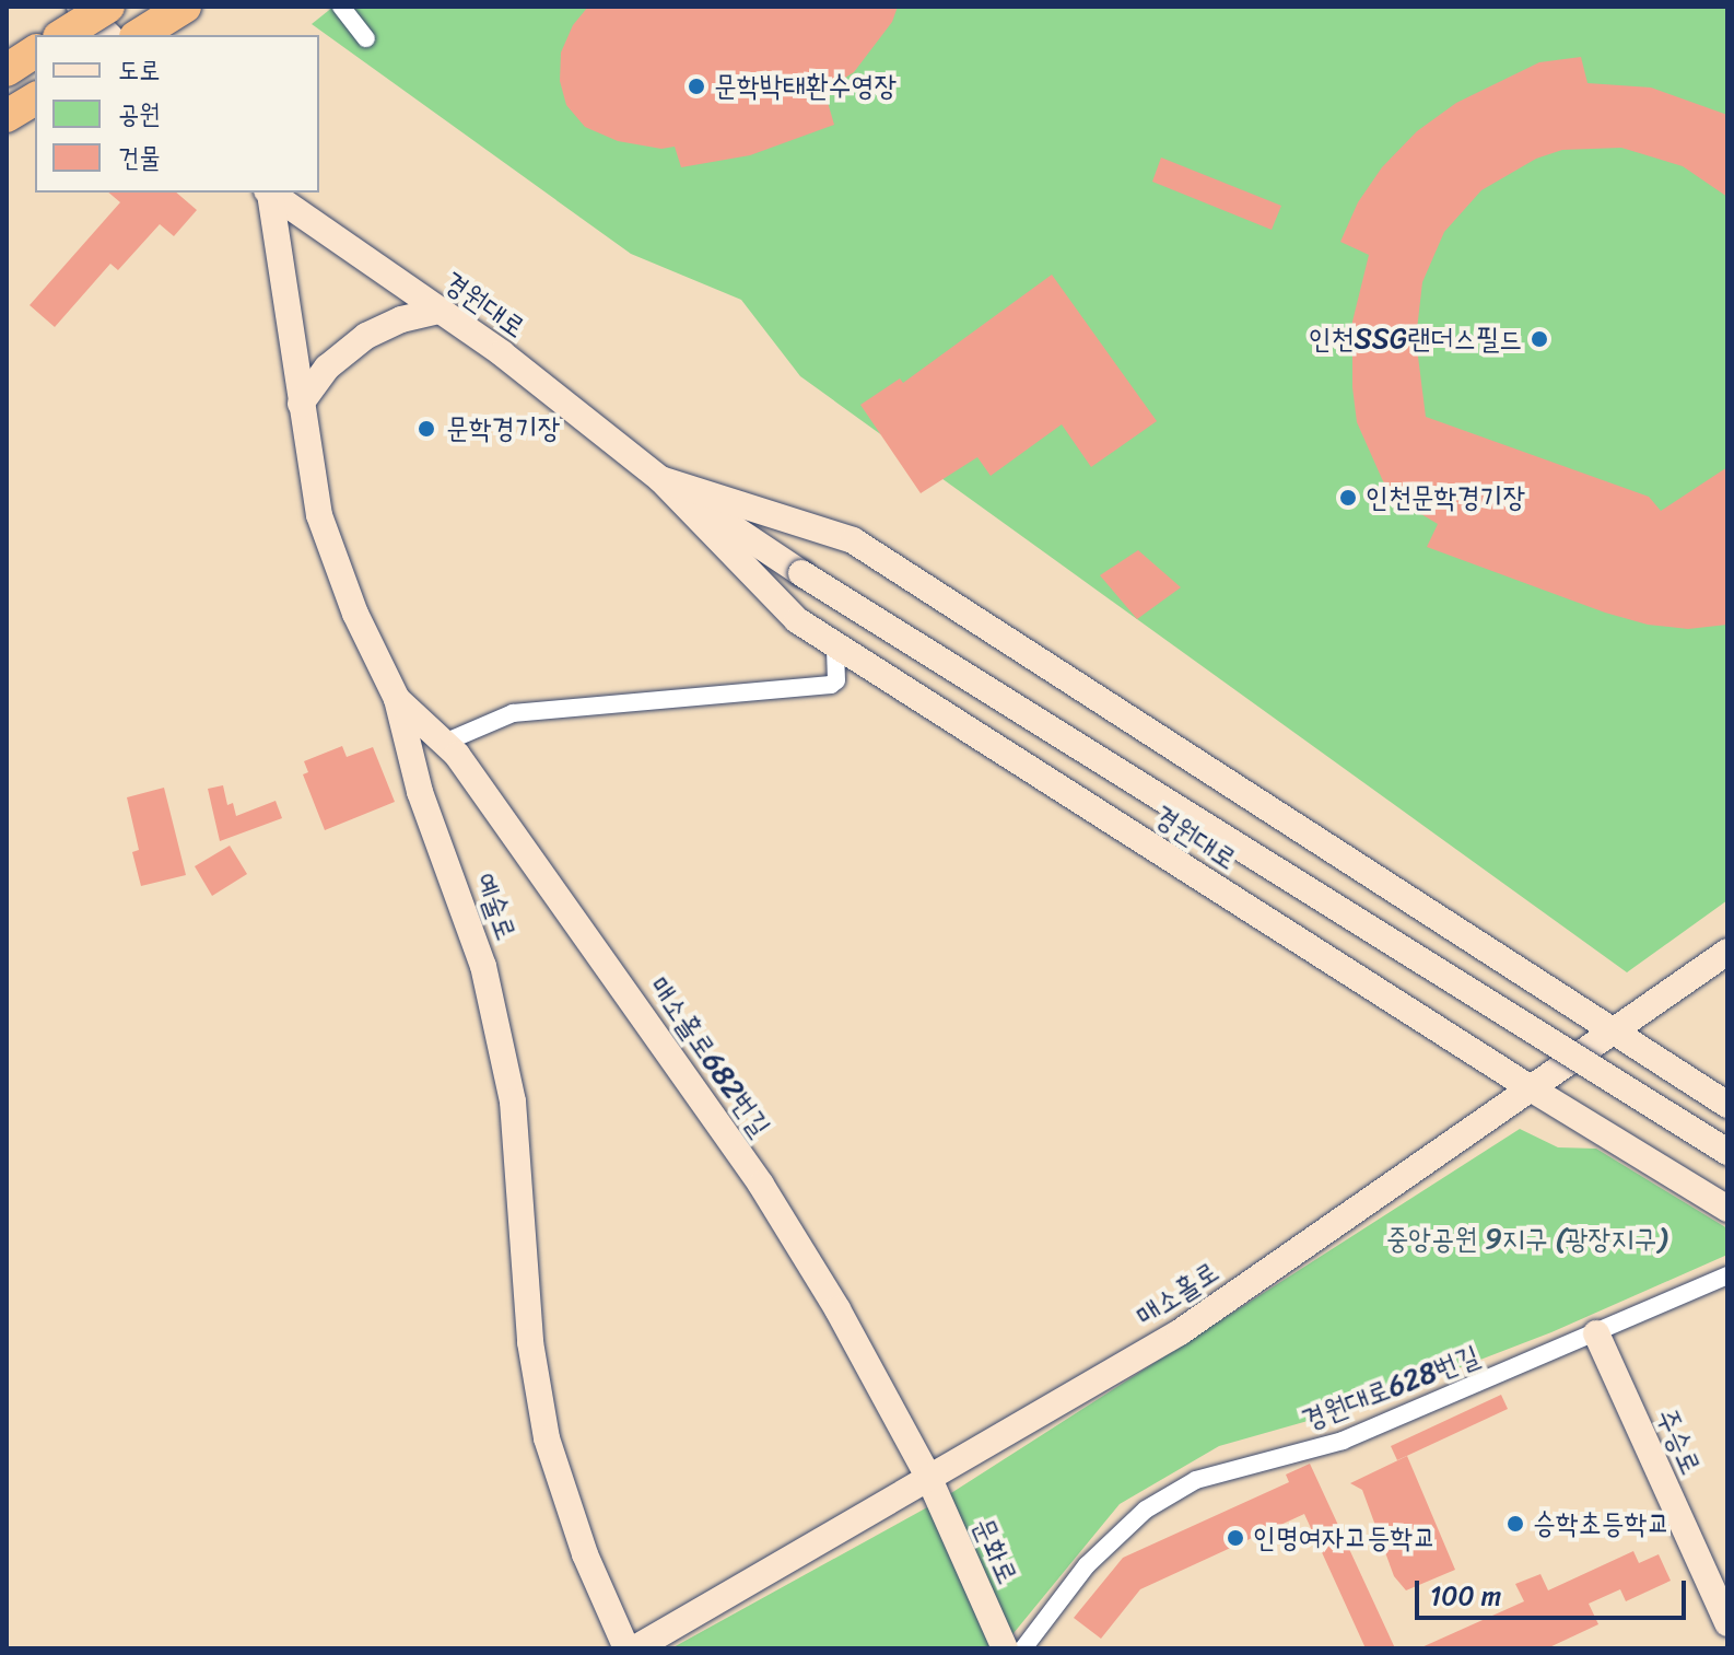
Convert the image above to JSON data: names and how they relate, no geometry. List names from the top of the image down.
{
  "streets": {
    "main road": [
      "경원대로",
      "예술로",
      "매소홀로682번길",
      "매소홀로",
      "주승로",
      "문화로"
    ],
    "street": ["경원대로628번길"]
  },
  "crossings": [
    ["경원대로", "예술로"],
    ["경원대로", "매소홀로"],
    ["예술로", "매소홀로682번길"],
    ["매소홀로682번길", "매소홀로"],
    ["매소홀로682번길", "문화로"],
    ["매소홀로", "문화로"],
    ["경원대로628번길", "주승로"]
  ],
  "parks": ["중앙공원 9지구 (광장지구)"],
  "places": [
    "문학박태환수영장",
    "인천SSG랜더스필드",
    "문학경기장",
    "인천문학경기장",
    "승학초등학교",
    "인명여자고등학교"
  ],
  "legend": ["도로", "공원", "건물"],
  "scale_bar": "100 m"
}
